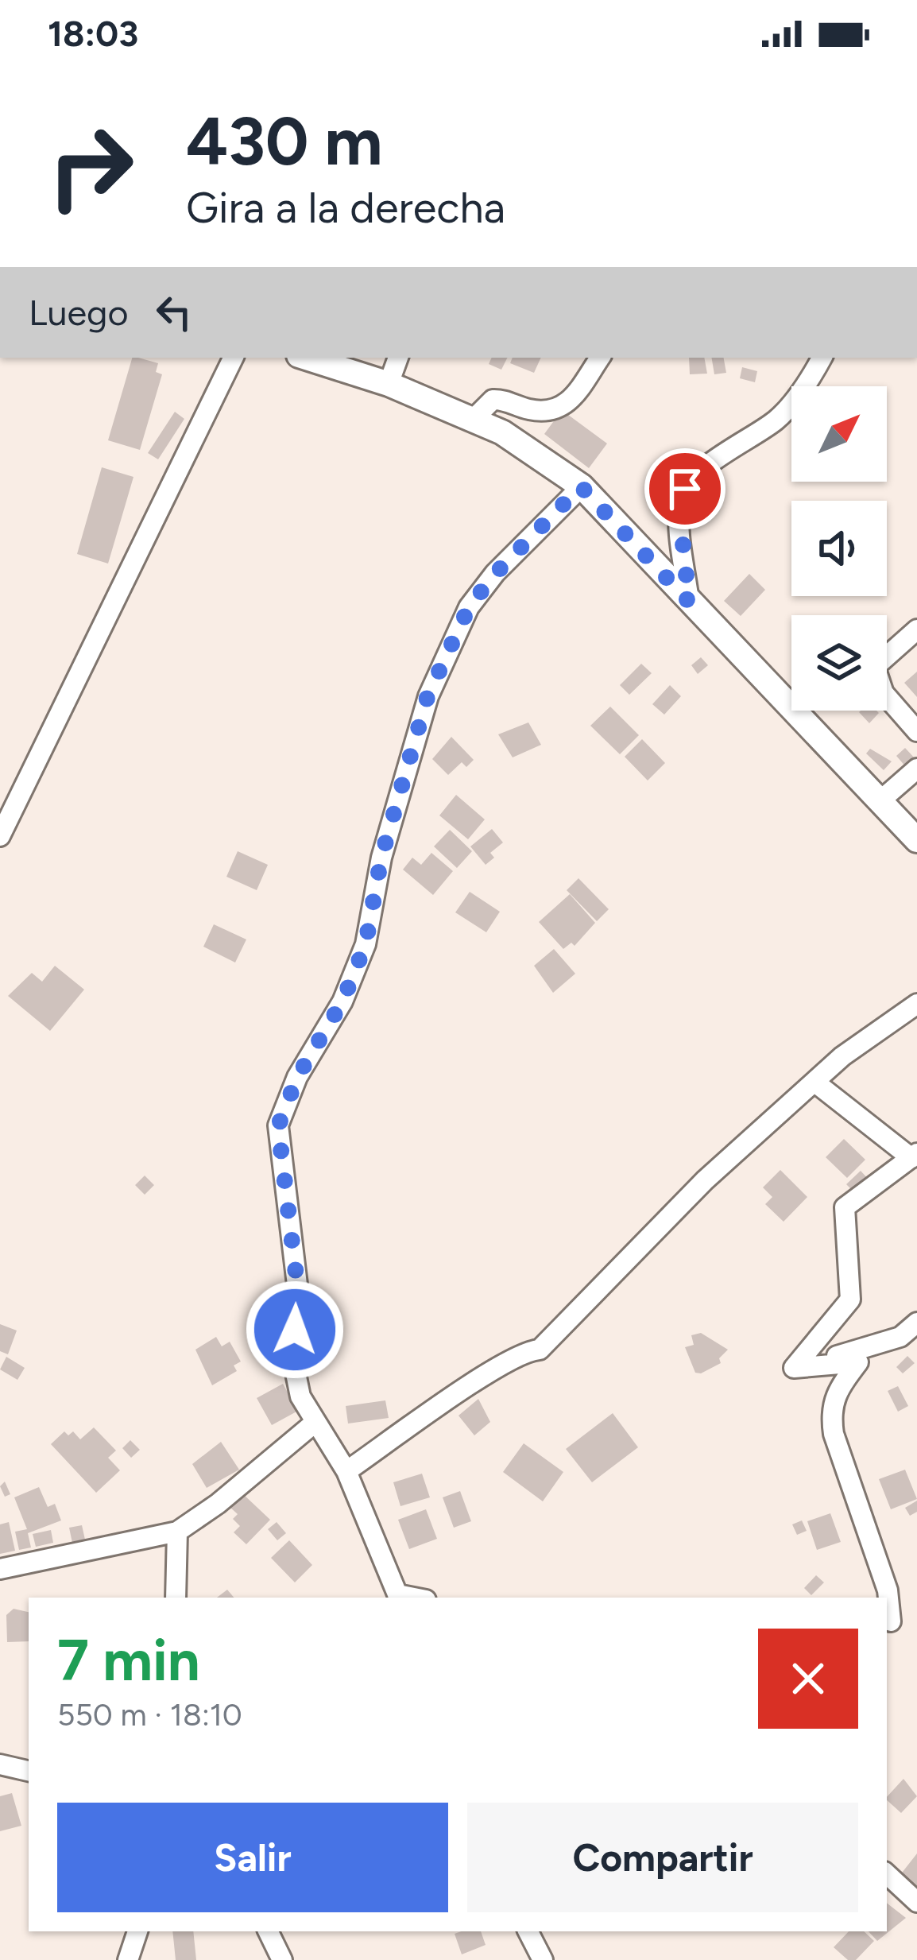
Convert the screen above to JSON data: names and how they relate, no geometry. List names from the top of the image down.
{
  "north": "top right",
  "page": {
    "status": "18:03",
    "turn": ["430 m", "Gira a la derecha"],
    "then": "Luego",
    "heading": ["7 min", "550 m · 18:10"],
    "buttons": ["Salir", "Compartir"]
  }
}
